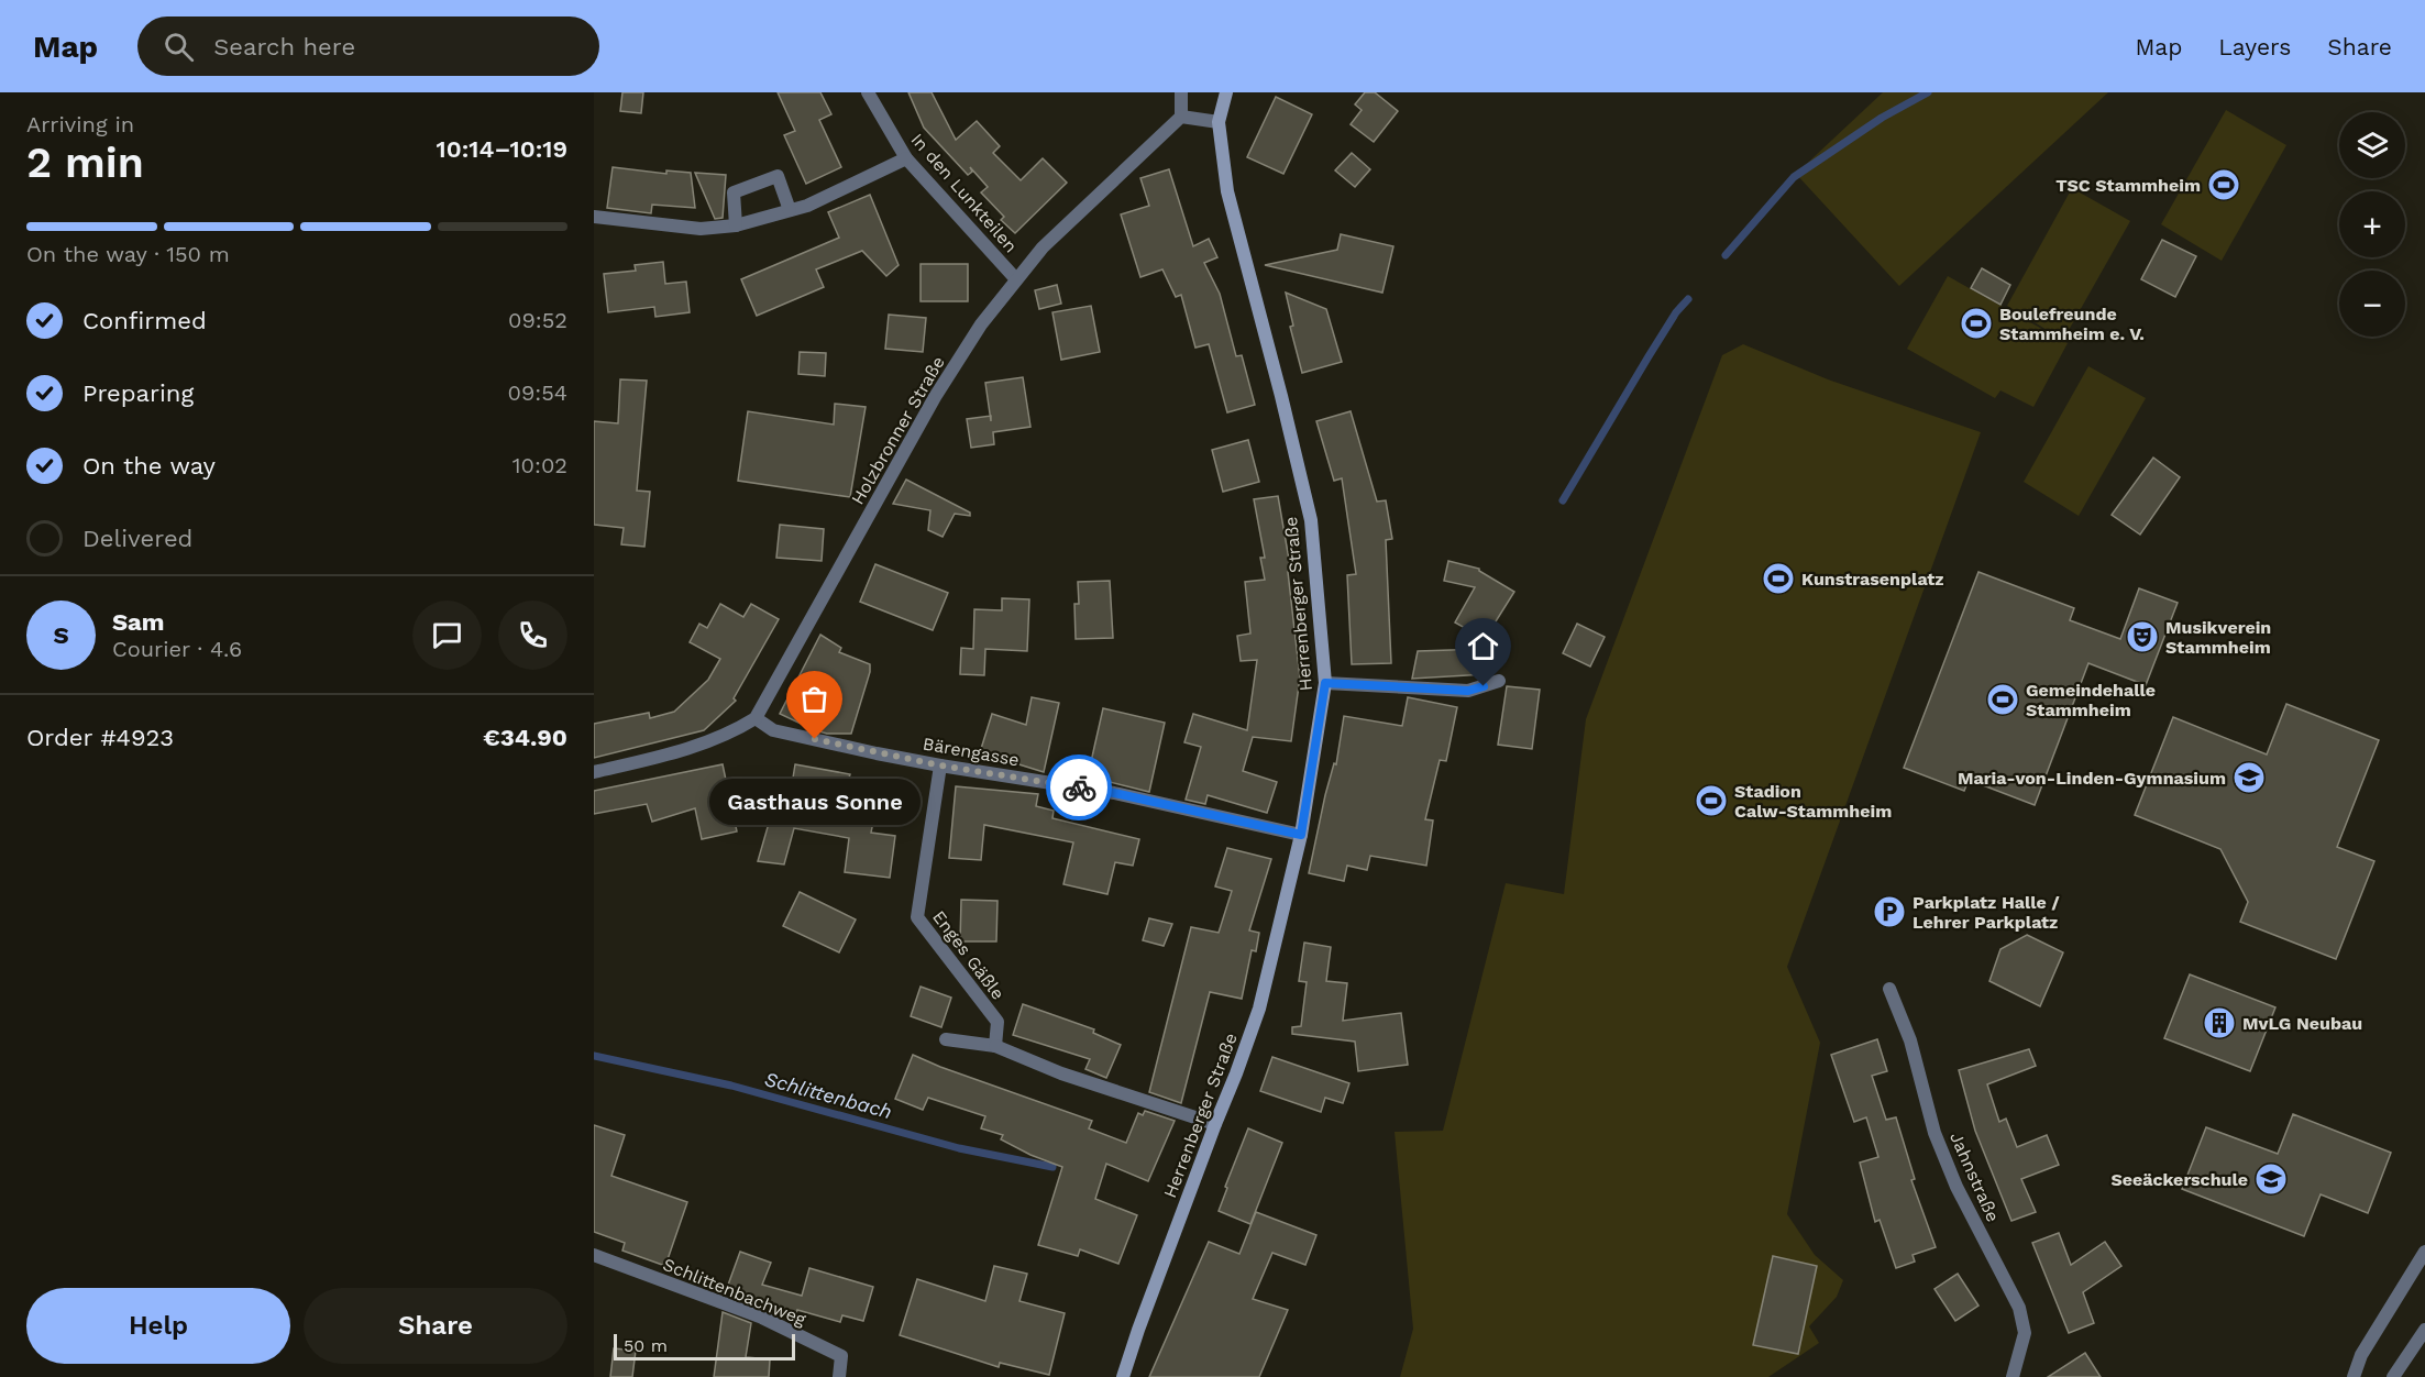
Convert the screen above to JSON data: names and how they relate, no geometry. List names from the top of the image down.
{
  "streets": {
    "street": [
      "In den Lunkteilen",
      "Holzbronner Straße",
      "Herrenberger Straße",
      "Bärengasse",
      "Enges Gäßle",
      "Jahnstraße",
      "Schlittenbachweg"
    ]
  },
  "crossings": [
    ["In den Lunkteilen", "Holzbronner Straße"],
    ["Holzbronner Straße", "Bärengasse"],
    ["Herrenberger Straße", "Bärengasse"],
    ["Bärengasse", "Enges Gäßle"]
  ],
  "water": ["Schlittenbach"],
  "places": {
    "sports": [
      "TSC Stammheim",
      "Boulefreunde Stammheim e. V.",
      "Kunstrasenplatz",
      "Gemeindehalle Stammheim",
      "Stadion Calw-Stammheim"
    ],
    "theatre": ["Musikverein Stammheim"],
    "other": ["Gasthaus Sonne"],
    "school or university": ["Maria-von-Linden-Gymnasium", "Seeäckerschule"],
    "parking": ["Parkplatz Halle / Lehrer Parkplatz"],
    "building": ["MvLG Neubau"]
  },
  "scale_bar": "50 m",
  "page": {
    "header": "Map",
    "search": "Search here",
    "nav": ["Map", "Layers", "Share"],
    "heading": ["2 min", "Arriving in", "10:14–10:19"],
    "panel": [
      "Sam",
      "Courier · 4.6",
      "Order #4923",
      "€34.90"
    ],
    "map_buttons": ["+", "−"],
    "bar": "On the way · 150 m",
    "list": [
      ["Confirmed", "09:52"],
      ["Preparing", "09:54"],
      ["On the way", "10:02"],
      "Delivered"
    ],
    "round": "S",
    "bubble": "Gasthaus Sonne",
    "buttons": ["Help", "Share"],
    "scale": "50 m"
  }
}
